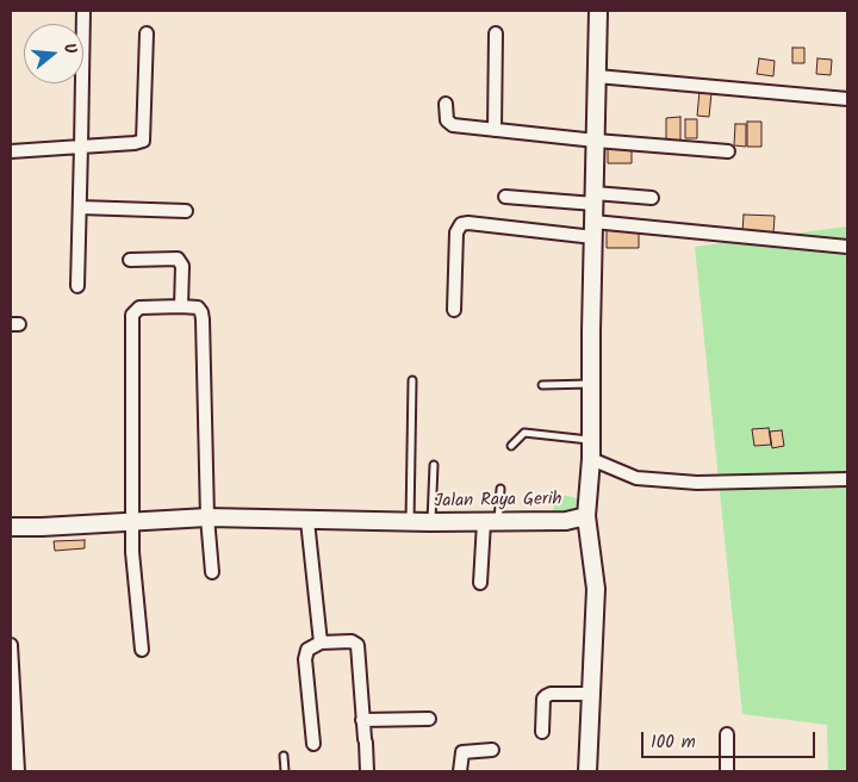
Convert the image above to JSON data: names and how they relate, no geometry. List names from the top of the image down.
{
  "streets": {
    "street": ["Jalan Raya Gerih"]
  },
  "scale_bar": "100 m",
  "north": "right"
}
